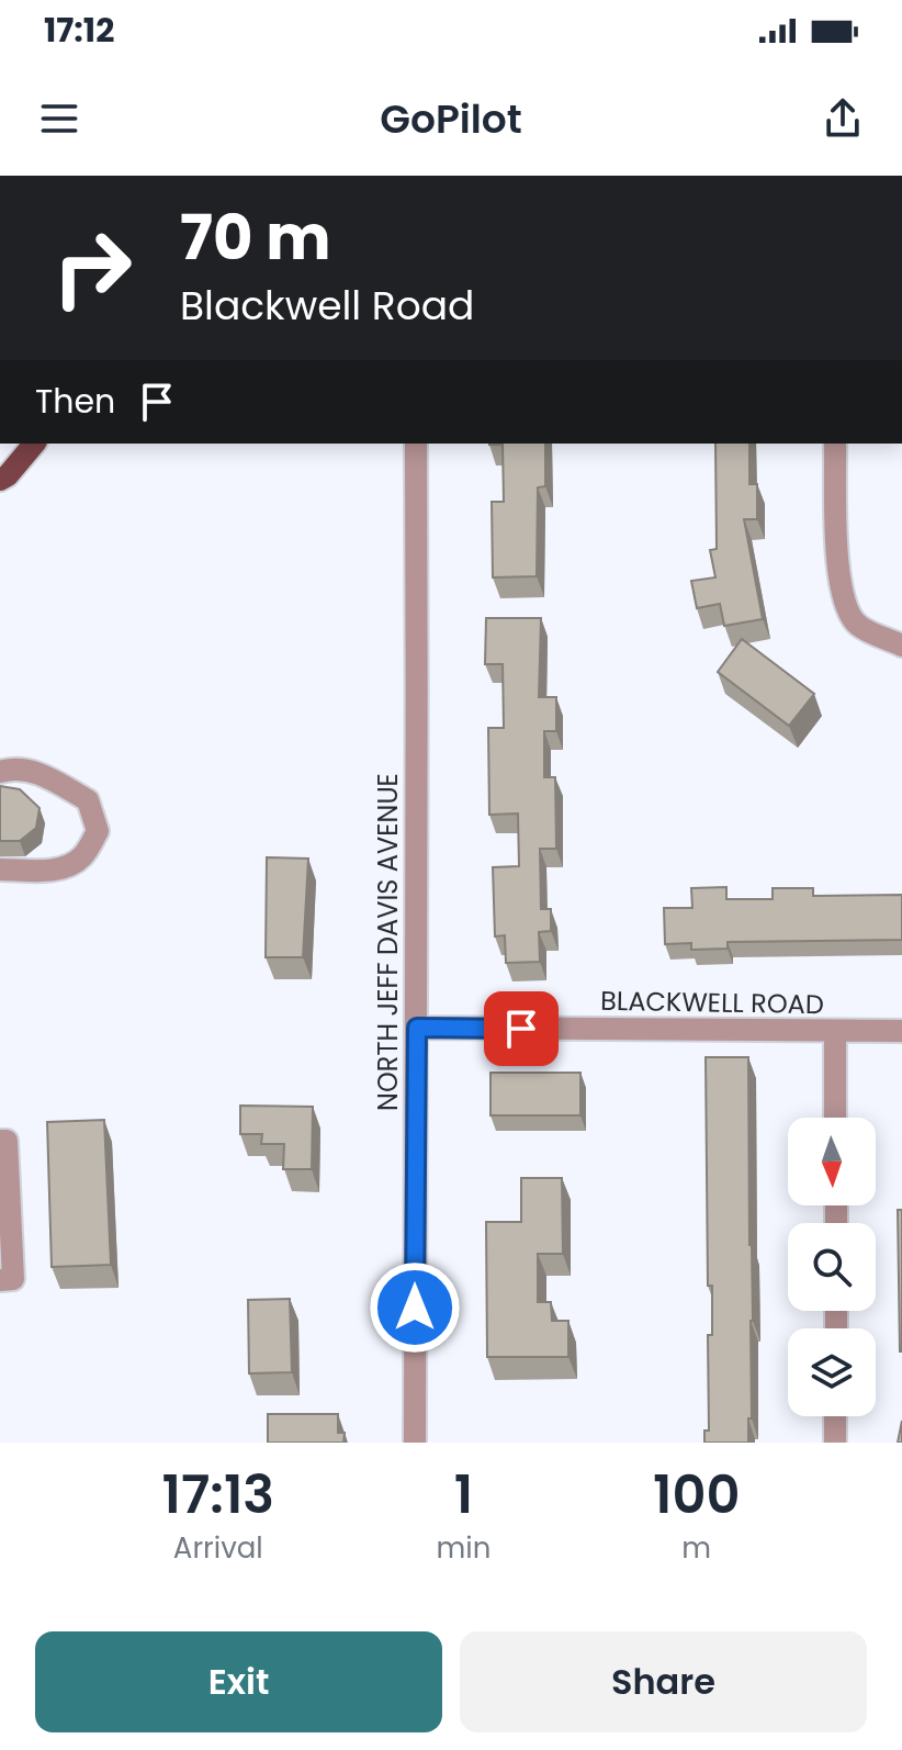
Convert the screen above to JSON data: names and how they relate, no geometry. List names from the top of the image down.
{
  "streets": {
    "street": ["NORTH JEFF DAVIS AVENUE", "BLACKWELL ROAD"]
  },
  "crossings": [
    ["NORTH JEFF DAVIS AVENUE", "BLACKWELL ROAD"]
  ],
  "north": "bottom",
  "page": {
    "status": "17:12",
    "header": "GoPilot",
    "turn": ["70 m", "Blackwell Road"],
    "then": "Then",
    "eta": [
      "17:13",
      "Arrival",
      "1",
      "min",
      "100",
      "m"
    ],
    "buttons": ["Exit", "Share"]
  }
}
